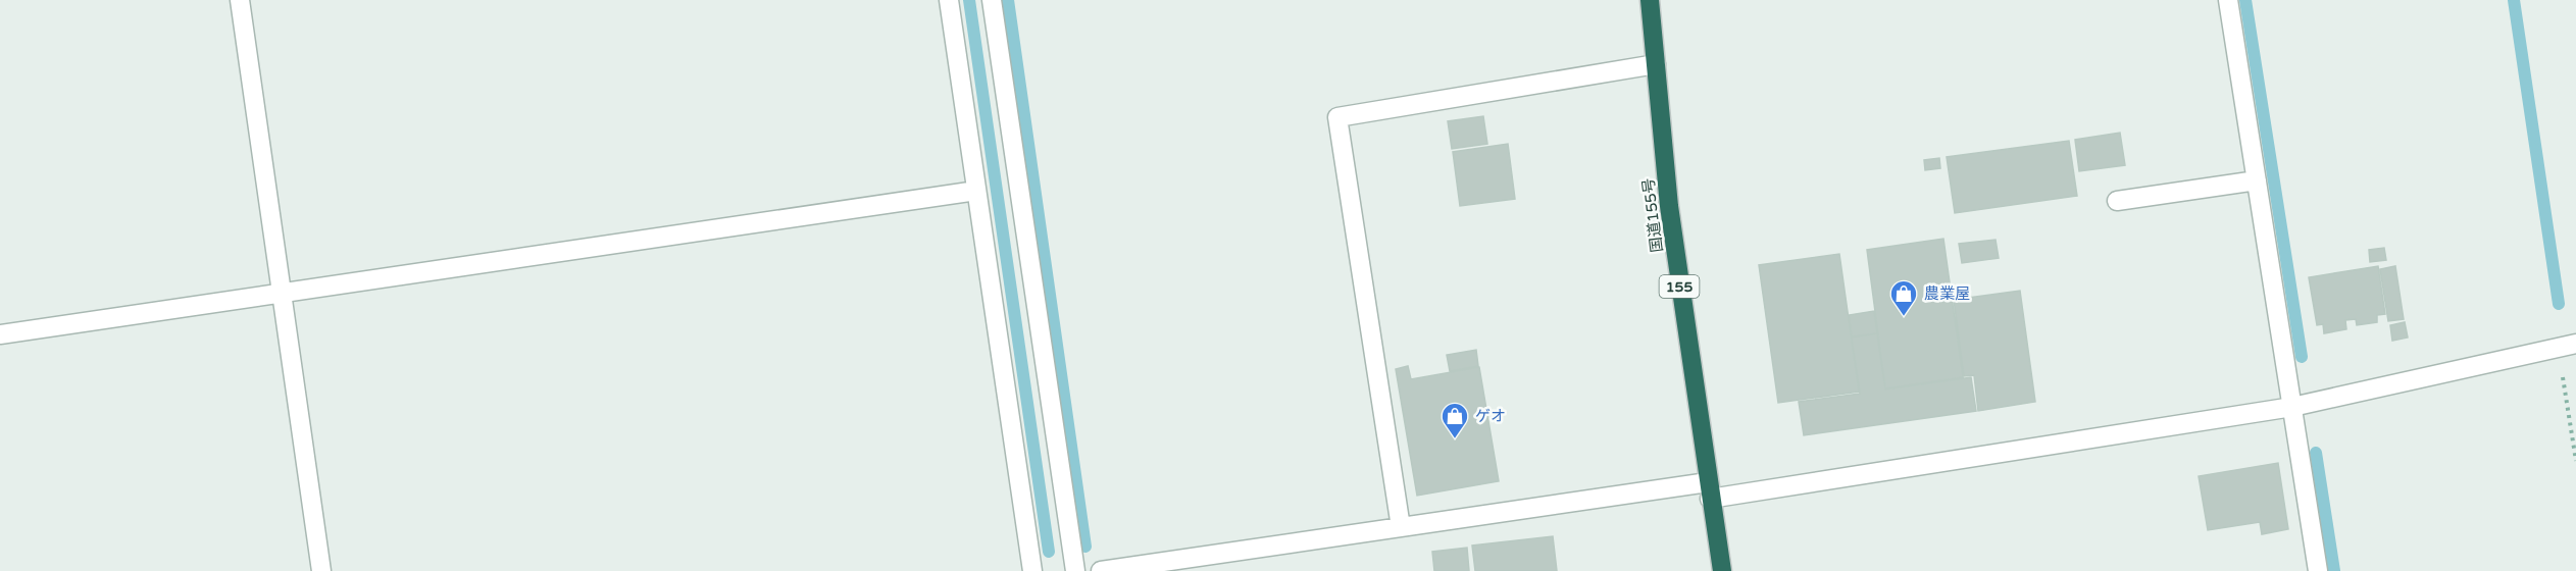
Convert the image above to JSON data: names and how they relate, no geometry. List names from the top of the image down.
{
  "streets": {
    "highway": ["国道155号", "155"]
  },
  "places": {
    "shop": ["農業屋", "ゲオ"]
  }
}
